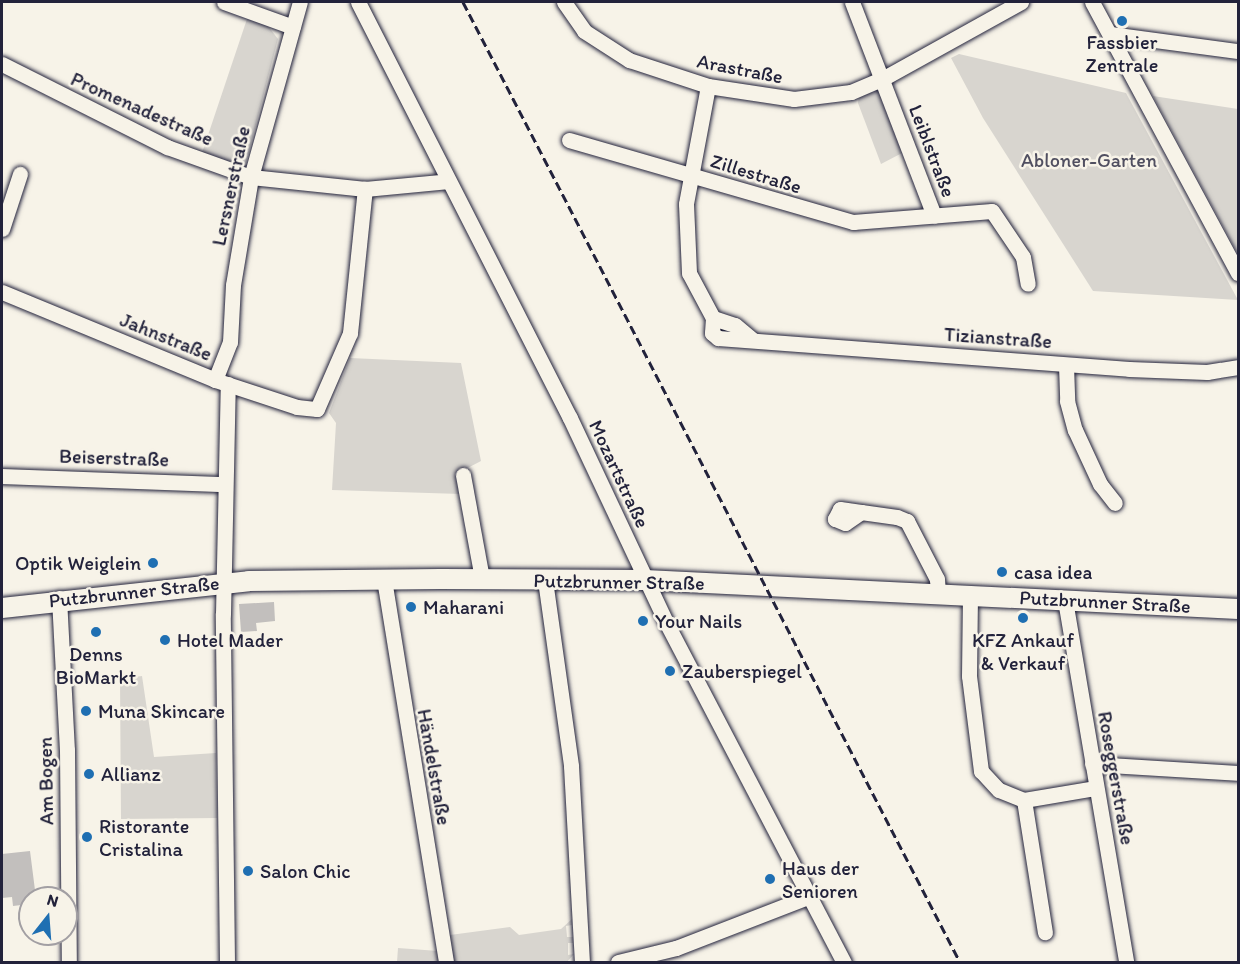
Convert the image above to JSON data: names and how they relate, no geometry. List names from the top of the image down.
{
  "streets": {
    "main road": ["Putzbrunner Straße"],
    "street": [
      "Arastraße",
      "Promenadestraße",
      "Leiblstraße",
      "Zillestraße",
      "Lersnerstraße",
      "Jahnstraße",
      "Tizianstraße",
      "Beiserstraße",
      "Mozartstraße",
      "Händelstraße",
      "Roseggerstraße",
      "Am Bogen"
    ]
  },
  "crossings": [
    ["Arastraße", "Leiblstraße"],
    ["Arastraße", "Tizianstraße"],
    ["Promenadestraße", "Lersnerstraße"],
    ["Promenadestraße", "Jahnstraße"],
    ["Promenadestraße", "Mozartstraße"],
    ["Leiblstraße", "Zillestraße"],
    ["Zillestraße", "Tizianstraße"],
    ["Lersnerstraße", "Jahnstraße"],
    ["Lersnerstraße", "Beiserstraße"],
    ["Lersnerstraße", "Putzbrunner Straße"],
    ["Mozartstraße", "Putzbrunner Straße"],
    ["Putzbrunner Straße", "Händelstraße"],
    ["Putzbrunner Straße", "Roseggerstraße"],
    ["Putzbrunner Straße", "Am Bogen"]
  ],
  "parks": ["Abloner-Garten"],
  "places": [
    "Fassbier Zentrale",
    "Optik Weiglein",
    "casa idea",
    "Maharani",
    "KFZ Ankauf & Verkauf",
    "Your Nails",
    "Denns BioMarkt",
    "Hotel Mader",
    "Zauberspiegel",
    "Muna Skincare",
    "Allianz",
    "Ristorante Cristalina",
    "Salon Chic",
    "Haus der Senioren"
  ],
  "north": "top"
}
